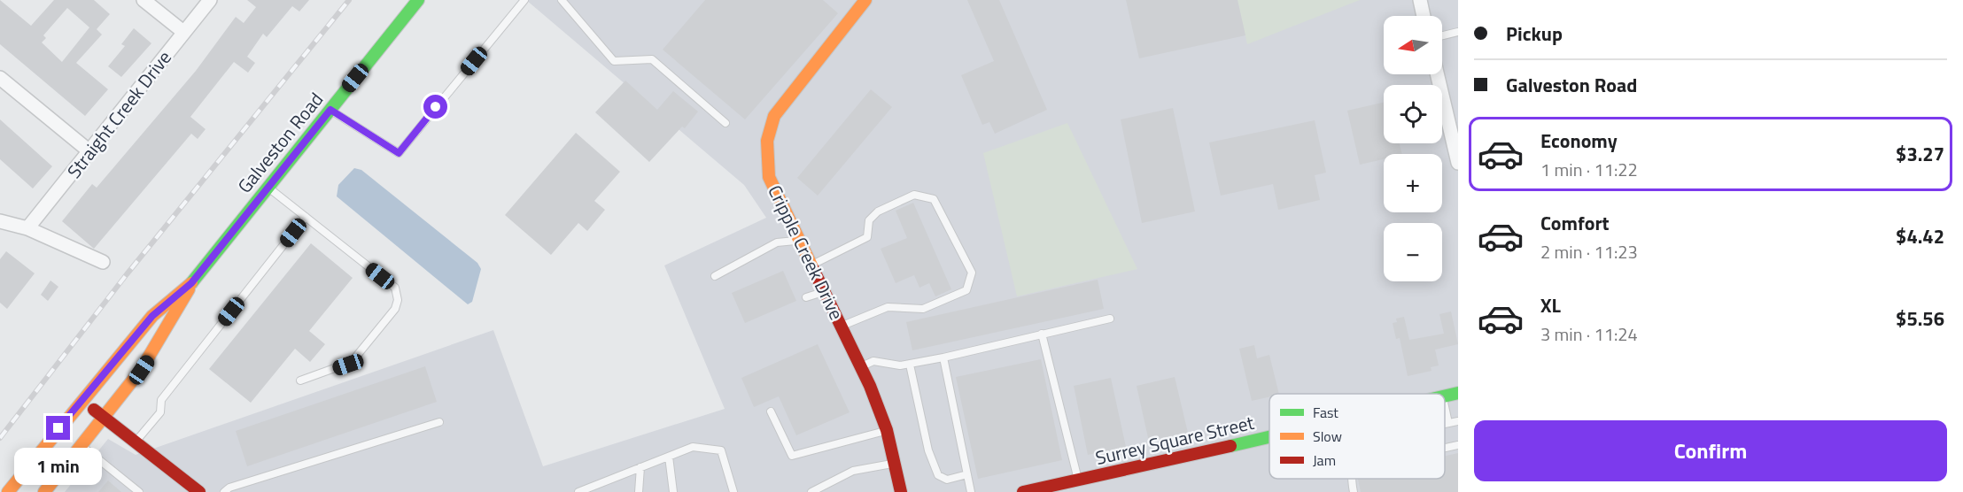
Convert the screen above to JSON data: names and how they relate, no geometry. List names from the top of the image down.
{
  "streets": {
    "street": [
      "Straight Creek Drive",
      "Galveston Road",
      "Cripple Creek Drive",
      "Surrey Square Street"
    ]
  },
  "legend": ["Fast", "Slow", "Jam"],
  "north": "left",
  "page": {
    "banner": ["Pickup", "Galveston Road"],
    "map_buttons": ["+", "−"],
    "list": [
      {
        "name": "Economy",
        "note": "1 min · 11:22",
        "value": "$3.27"
      },
      {
        "name": "Comfort",
        "note": "2 min · 11:23",
        "value": "$4.42"
      },
      {
        "name": "XL",
        "note": "3 min · 11:24",
        "value": "$5.56"
      }
    ],
    "buttons": "Confirm",
    "bubble": "1 min"
  }
}
